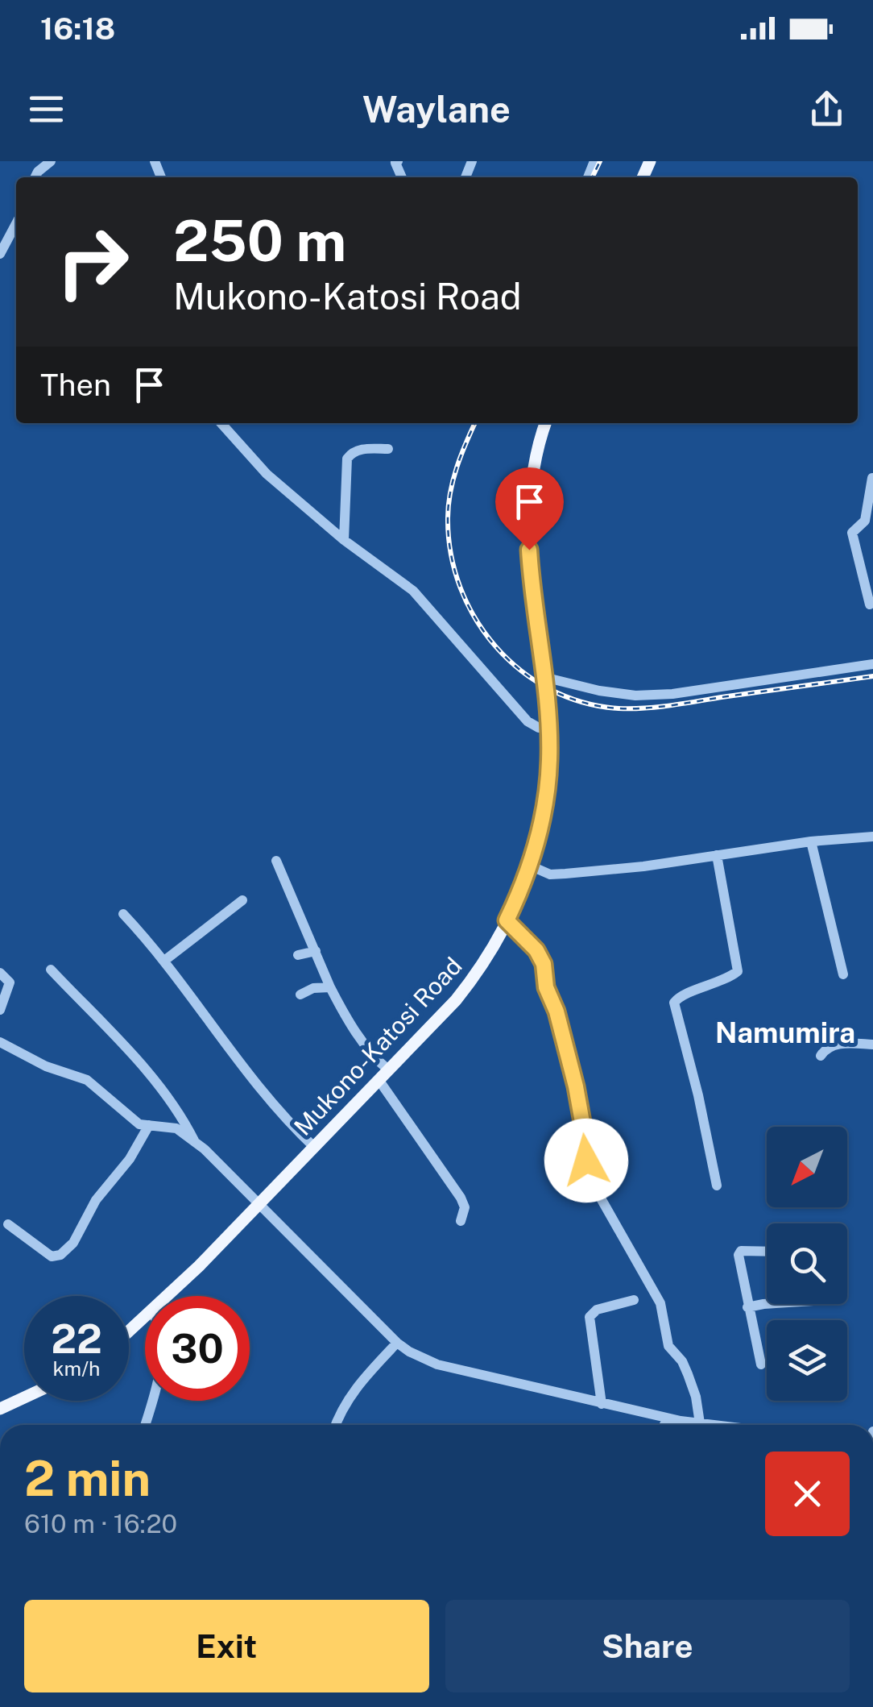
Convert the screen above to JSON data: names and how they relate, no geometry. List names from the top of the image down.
{
  "streets": {
    "main road": ["Mukono-Katosi Road"]
  },
  "districts": ["Namumira"],
  "north": "bottom left",
  "page": {
    "status": "16:18",
    "header": "Waylane",
    "turn": ["250 m", "Mukono-Katosi Road"],
    "then": "Then",
    "speed": "22 km/h",
    "limit": "30",
    "heading": ["2 min", "610 m · 16:20"],
    "buttons": ["Exit", "Share"]
  }
}
